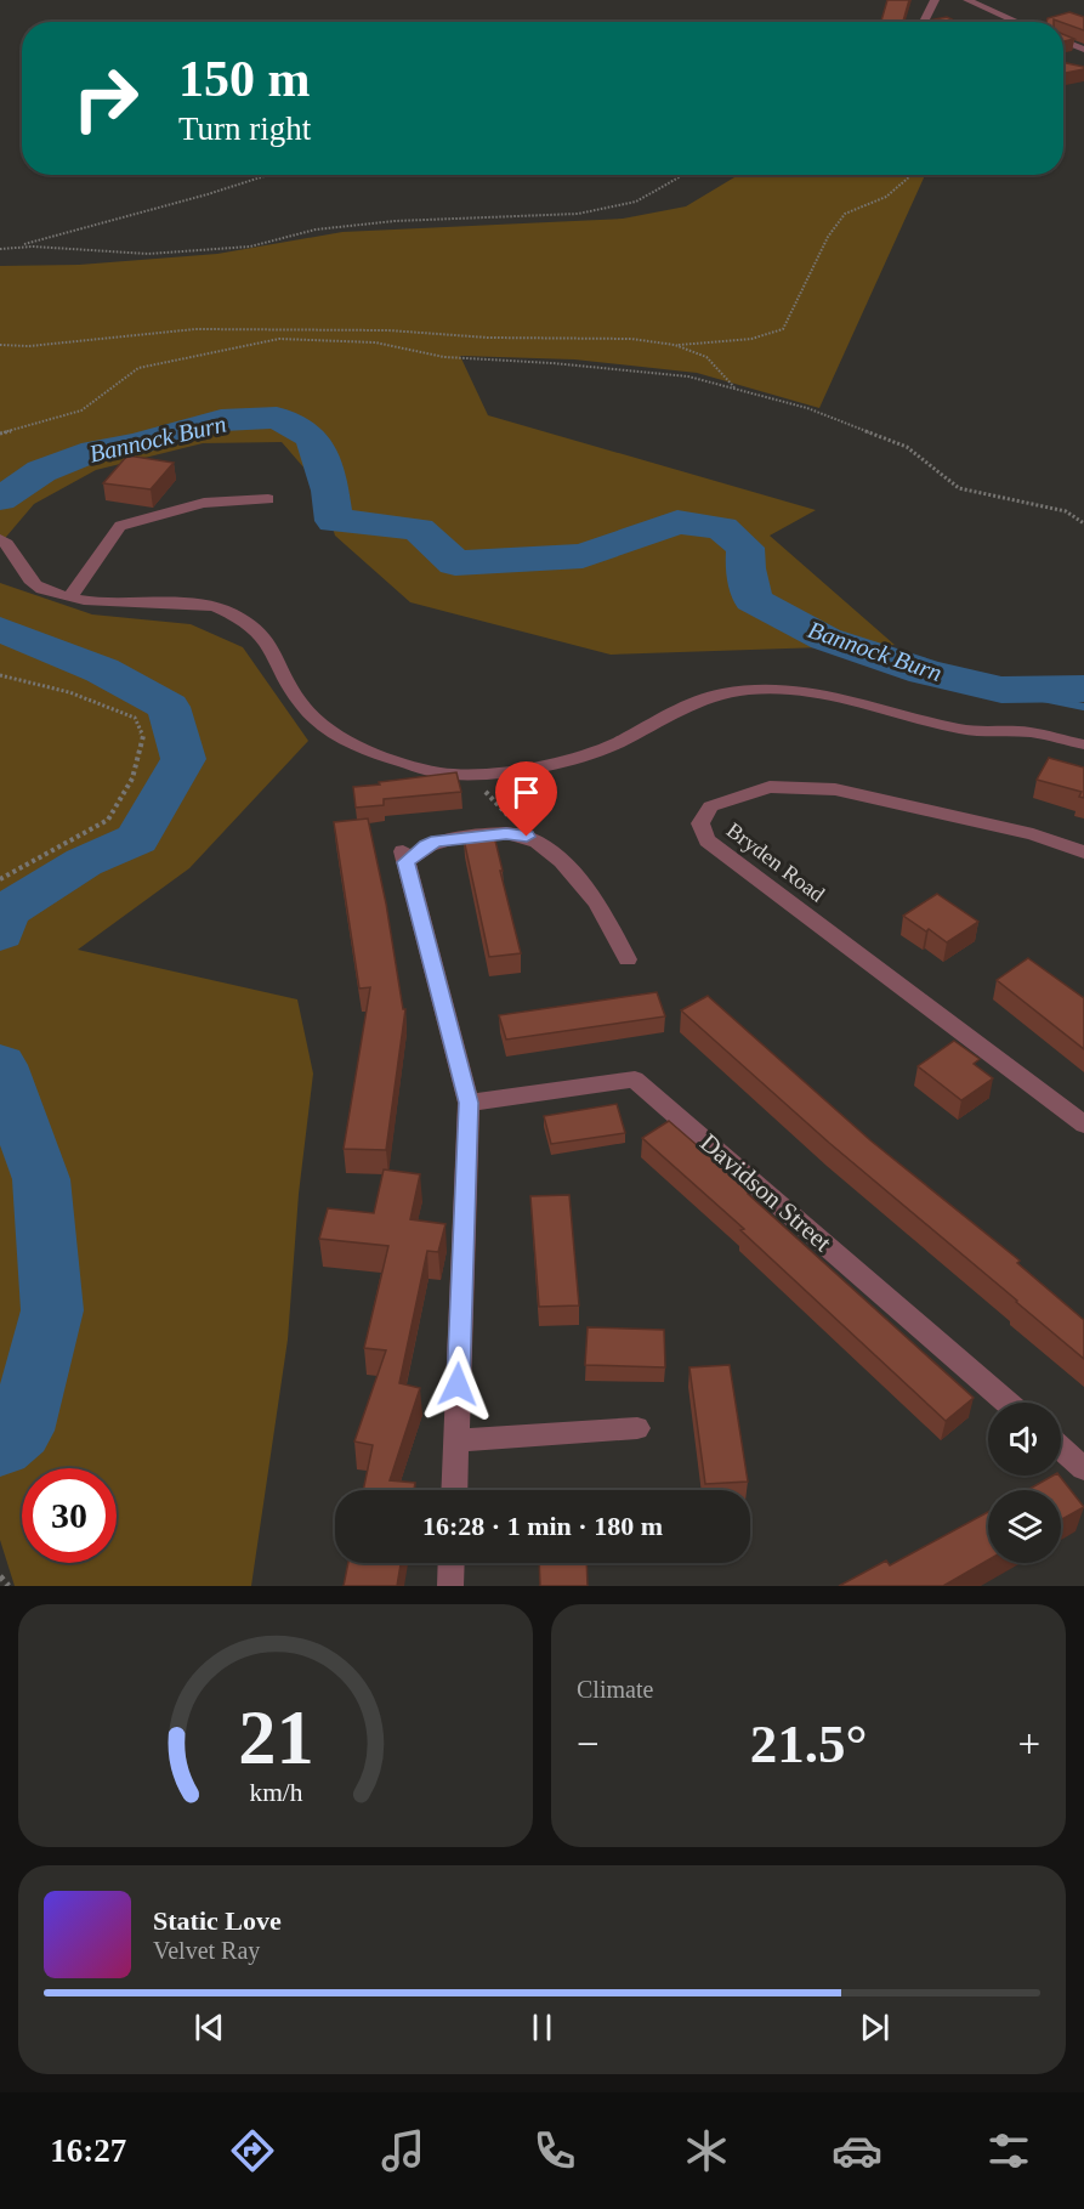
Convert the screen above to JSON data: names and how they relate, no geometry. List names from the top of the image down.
{
  "streets": {
    "street": ["Bryden Road", "Davidson Street"]
  },
  "water": ["Bannock Burn"],
  "page": {
    "turn": ["150 m", "Turn right"],
    "limit": "30",
    "trip": "16:28 · 1 min · 180 m",
    "tile": "Climate",
    "heat": ["−", "21.5°", "+"],
    "song": ["Static Love", "Velvet Ray"],
    "tabs": "16:27",
    "gauge": ["21", "km/h"]
  }
}
